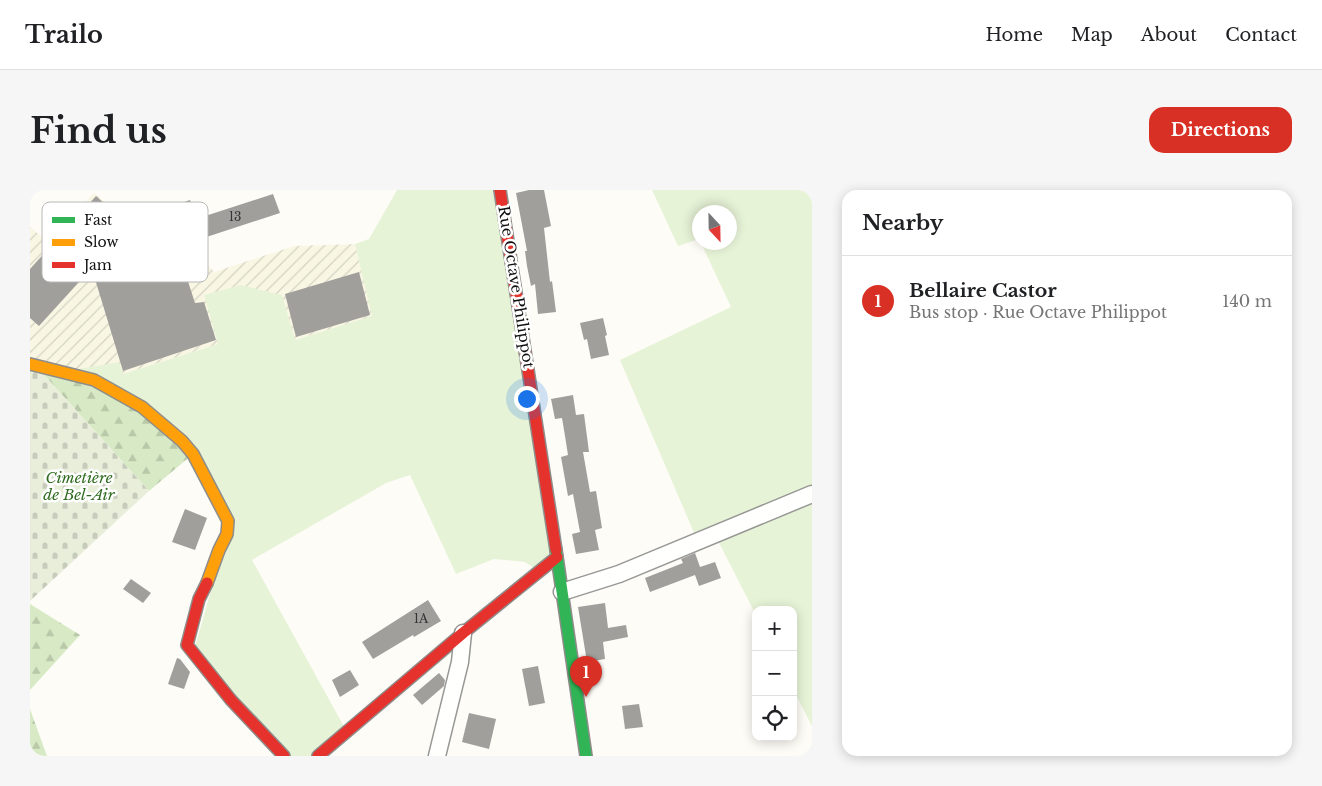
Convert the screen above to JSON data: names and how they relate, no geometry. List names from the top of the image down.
{
  "streets": {
    "street": ["Rue Octave Philippot"]
  },
  "parks": ["Cimetière de Bel-Air"],
  "house_numbers": ["13", "1A"],
  "legend": ["Fast", "Slow", "Jam"],
  "north": "bottom",
  "page": {
    "header": "Trailo",
    "nav": [
      "Home",
      "Map",
      "About",
      "Contact"
    ],
    "buttons": "Directions",
    "title": "Find us",
    "heading": "Nearby",
    "list": [
      {
        "mark": "1",
        "name": "Bellaire Castor",
        "note": "Bus stop · Rue Octave Philippot",
        "value": "140 m"
      }
    ],
    "map_buttons": ["+", "−"],
    "pins": "1"
  }
}
